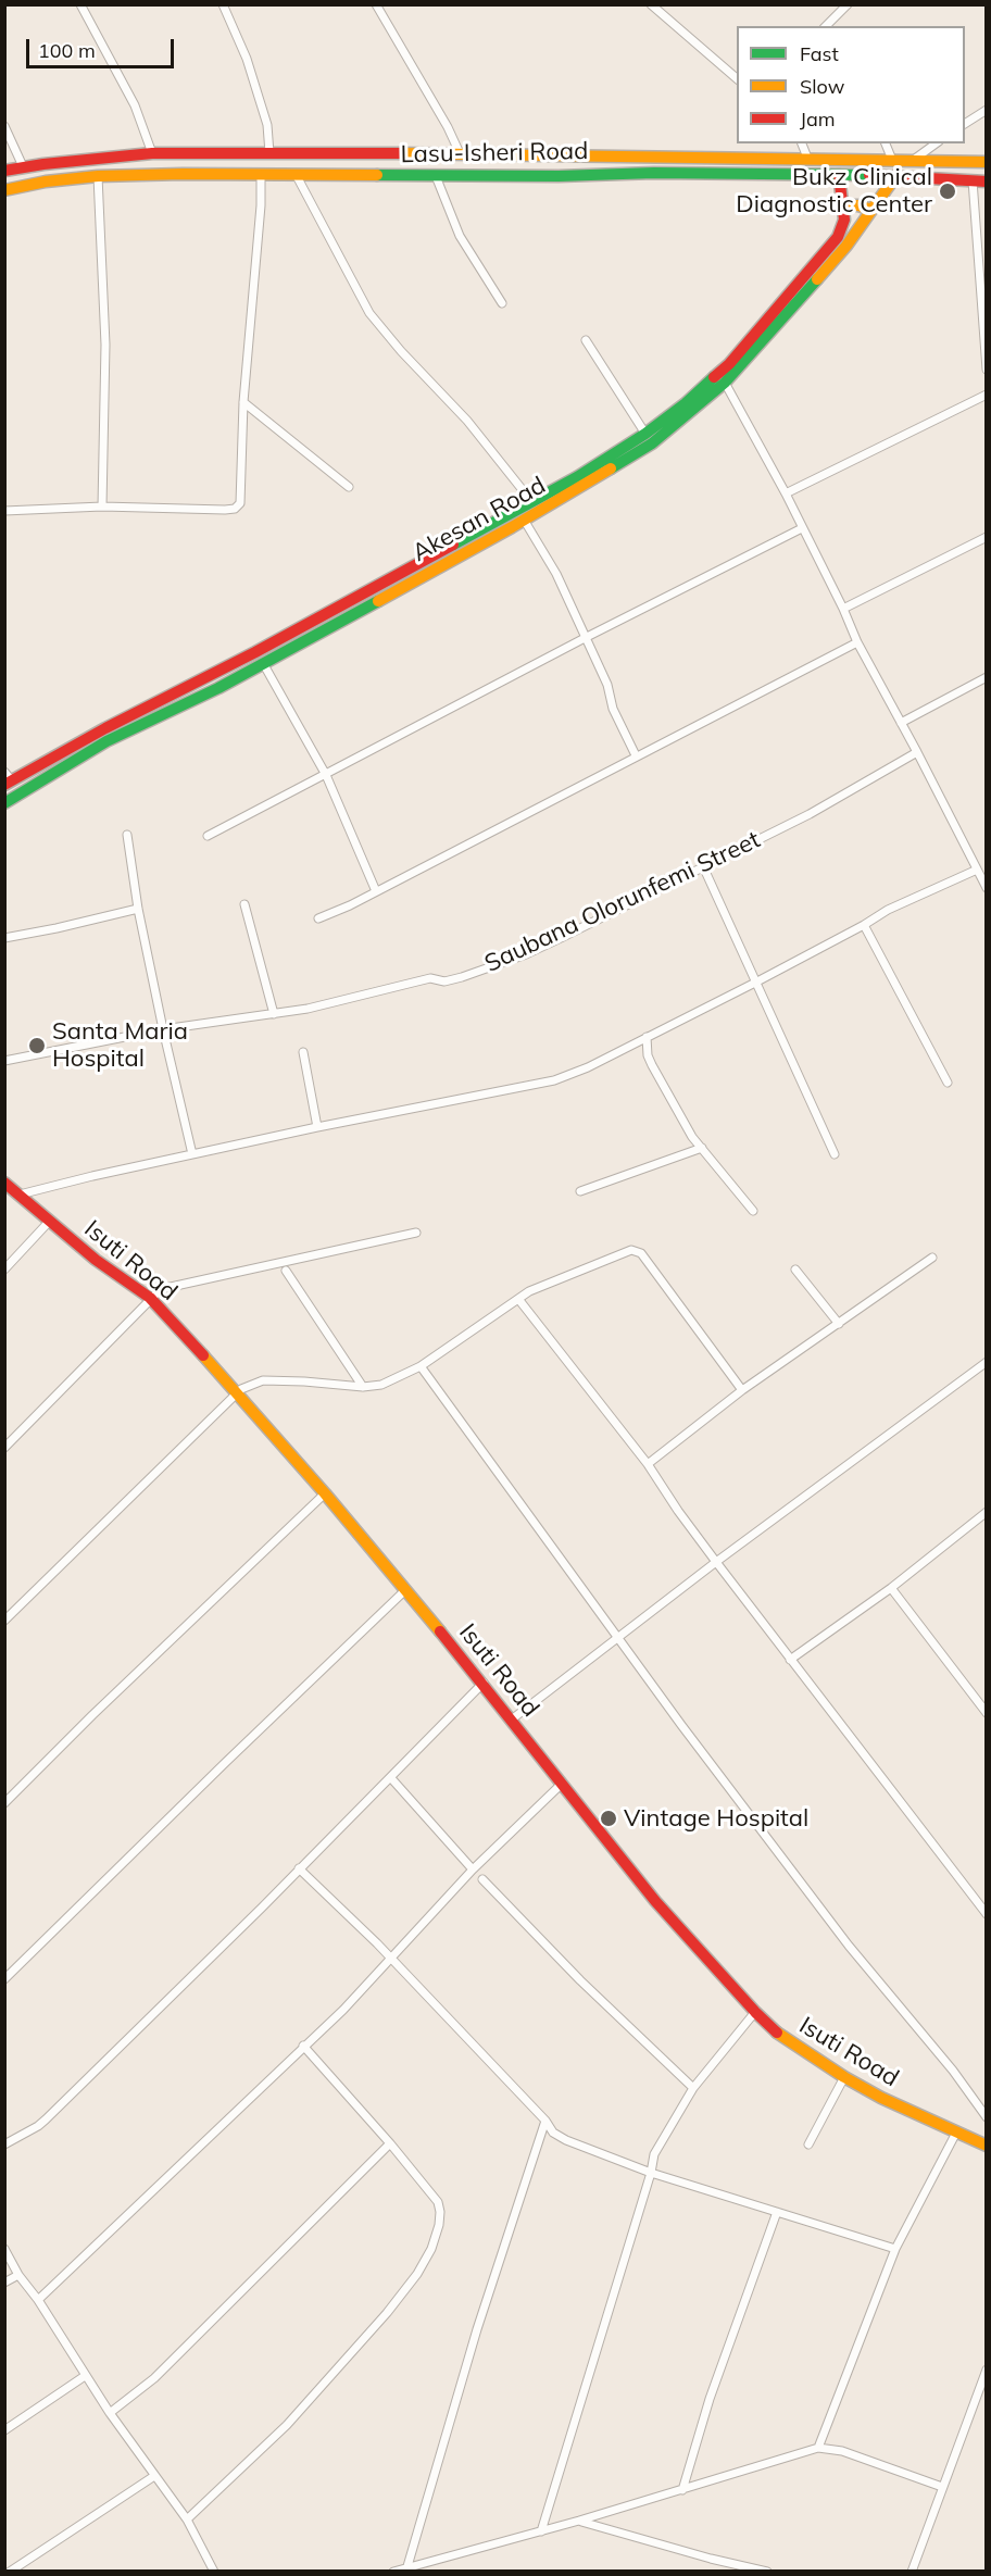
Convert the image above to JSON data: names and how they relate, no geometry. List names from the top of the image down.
{
  "streets": {
    "street": [
      "Lasu-Isheri Road",
      "Akesan Road",
      "Saubana Olorunfemi Street",
      "Isuti Road"
    ]
  },
  "crossings": [
    ["Lasu-Isheri Road", "Akesan Road"]
  ],
  "places": ["Bukz Clinical Diagnostic Center", "Santa Maria Hospital", "Vintage Hospital"],
  "legend": ["Fast", "Slow", "Jam"],
  "scale_bar": "100 m"
}
